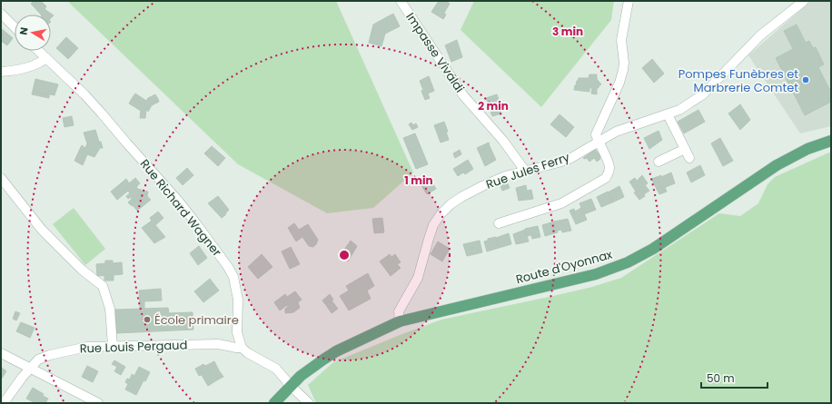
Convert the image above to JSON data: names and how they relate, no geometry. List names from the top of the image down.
{
  "streets": {
    "main road": ["Route d'Oyonnax"],
    "street": [
      "Impasse Vivaldi",
      "Rue Jules Ferry",
      "Rue Richard Wagner",
      "Rue Louis Pergaud"
    ]
  },
  "crossings": [
    ["Impasse Vivaldi", "Rue Jules Ferry"],
    ["Rue Jules Ferry", "Route d'Oyonnax"],
    ["Rue Richard Wagner", "Rue Louis Pergaud"]
  ],
  "places": ["Pompes Funèbres et Marbrerie Comtet", "École primaire"],
  "scale_bar": "50 m",
  "north": "left",
  "rings": ["3 min", "2 min", "1 min"]
}
